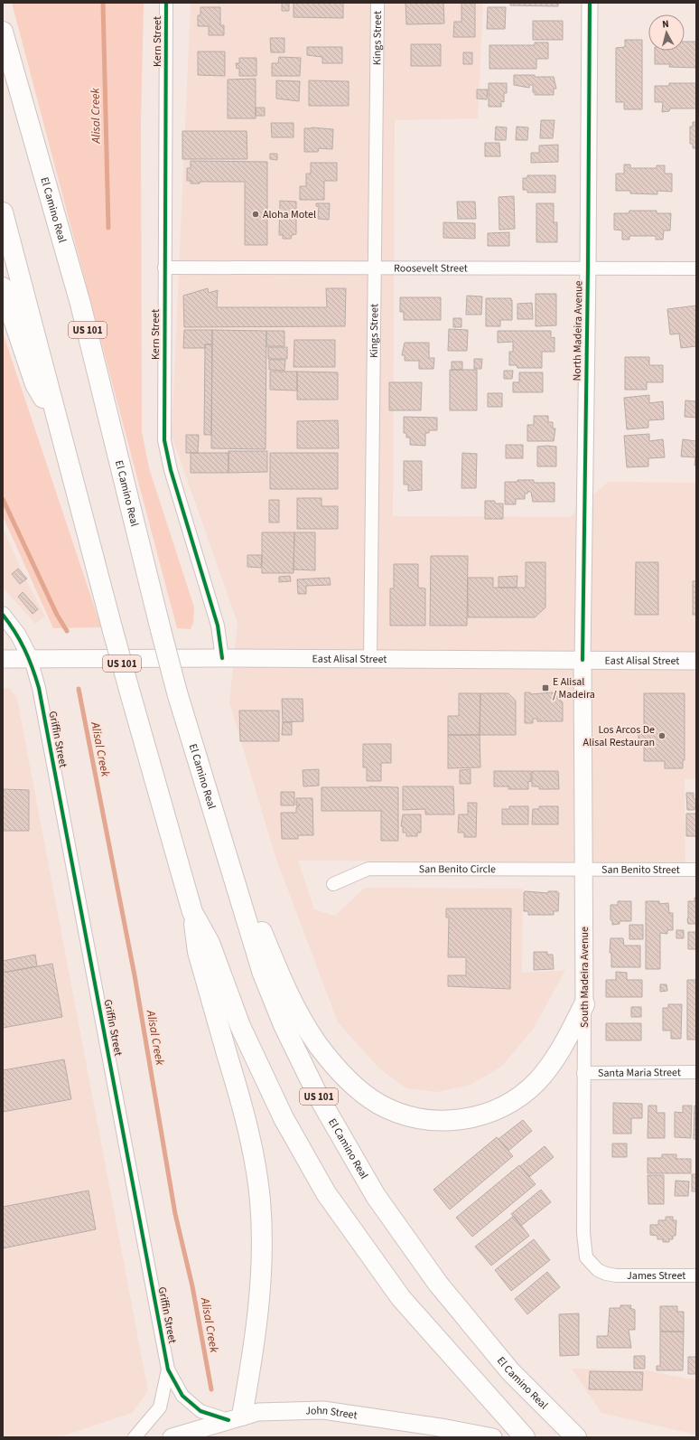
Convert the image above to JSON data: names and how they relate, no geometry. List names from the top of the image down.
{
  "streets": {
    "highway": ["El Camino Real", "US 101"],
    "main road": ["East Alisal Street", "South Madeira Avenue", "John Street"],
    "street": [
      "Kings Street",
      "Kern Street",
      "Roosevelt Street",
      "North Madeira Avenue",
      "Griffin Street",
      "San Benito Circle",
      "San Benito Street",
      "Santa Maria Street",
      "James Street"
    ]
  },
  "crossings": [
    ["Kings Street", "Roosevelt Street"],
    ["Kings Street", "East Alisal Street"],
    ["Kern Street", "Roosevelt Street"],
    ["Kern Street", "East Alisal Street"],
    ["Roosevelt Street", "North Madeira Avenue"],
    ["North Madeira Avenue", "East Alisal Street"],
    ["North Madeira Avenue", "South Madeira Avenue"],
    ["East Alisal Street", "Griffin Street"],
    ["East Alisal Street", "South Madeira Avenue"],
    ["Griffin Street", "John Street"],
    ["San Benito Circle", "San Benito Street"],
    ["San Benito Circle", "South Madeira Avenue"],
    ["San Benito Street", "South Madeira Avenue"],
    ["South Madeira Avenue", "Santa Maria Street"],
    ["South Madeira Avenue", "James Street"]
  ],
  "water": ["Alisal Creek"],
  "places": {
    "other": ["Aloha Motel", "Los Arcos De Alisal Restauran"],
    "transit": ["E Alisal / Madeira"]
  },
  "north": "top"
}
